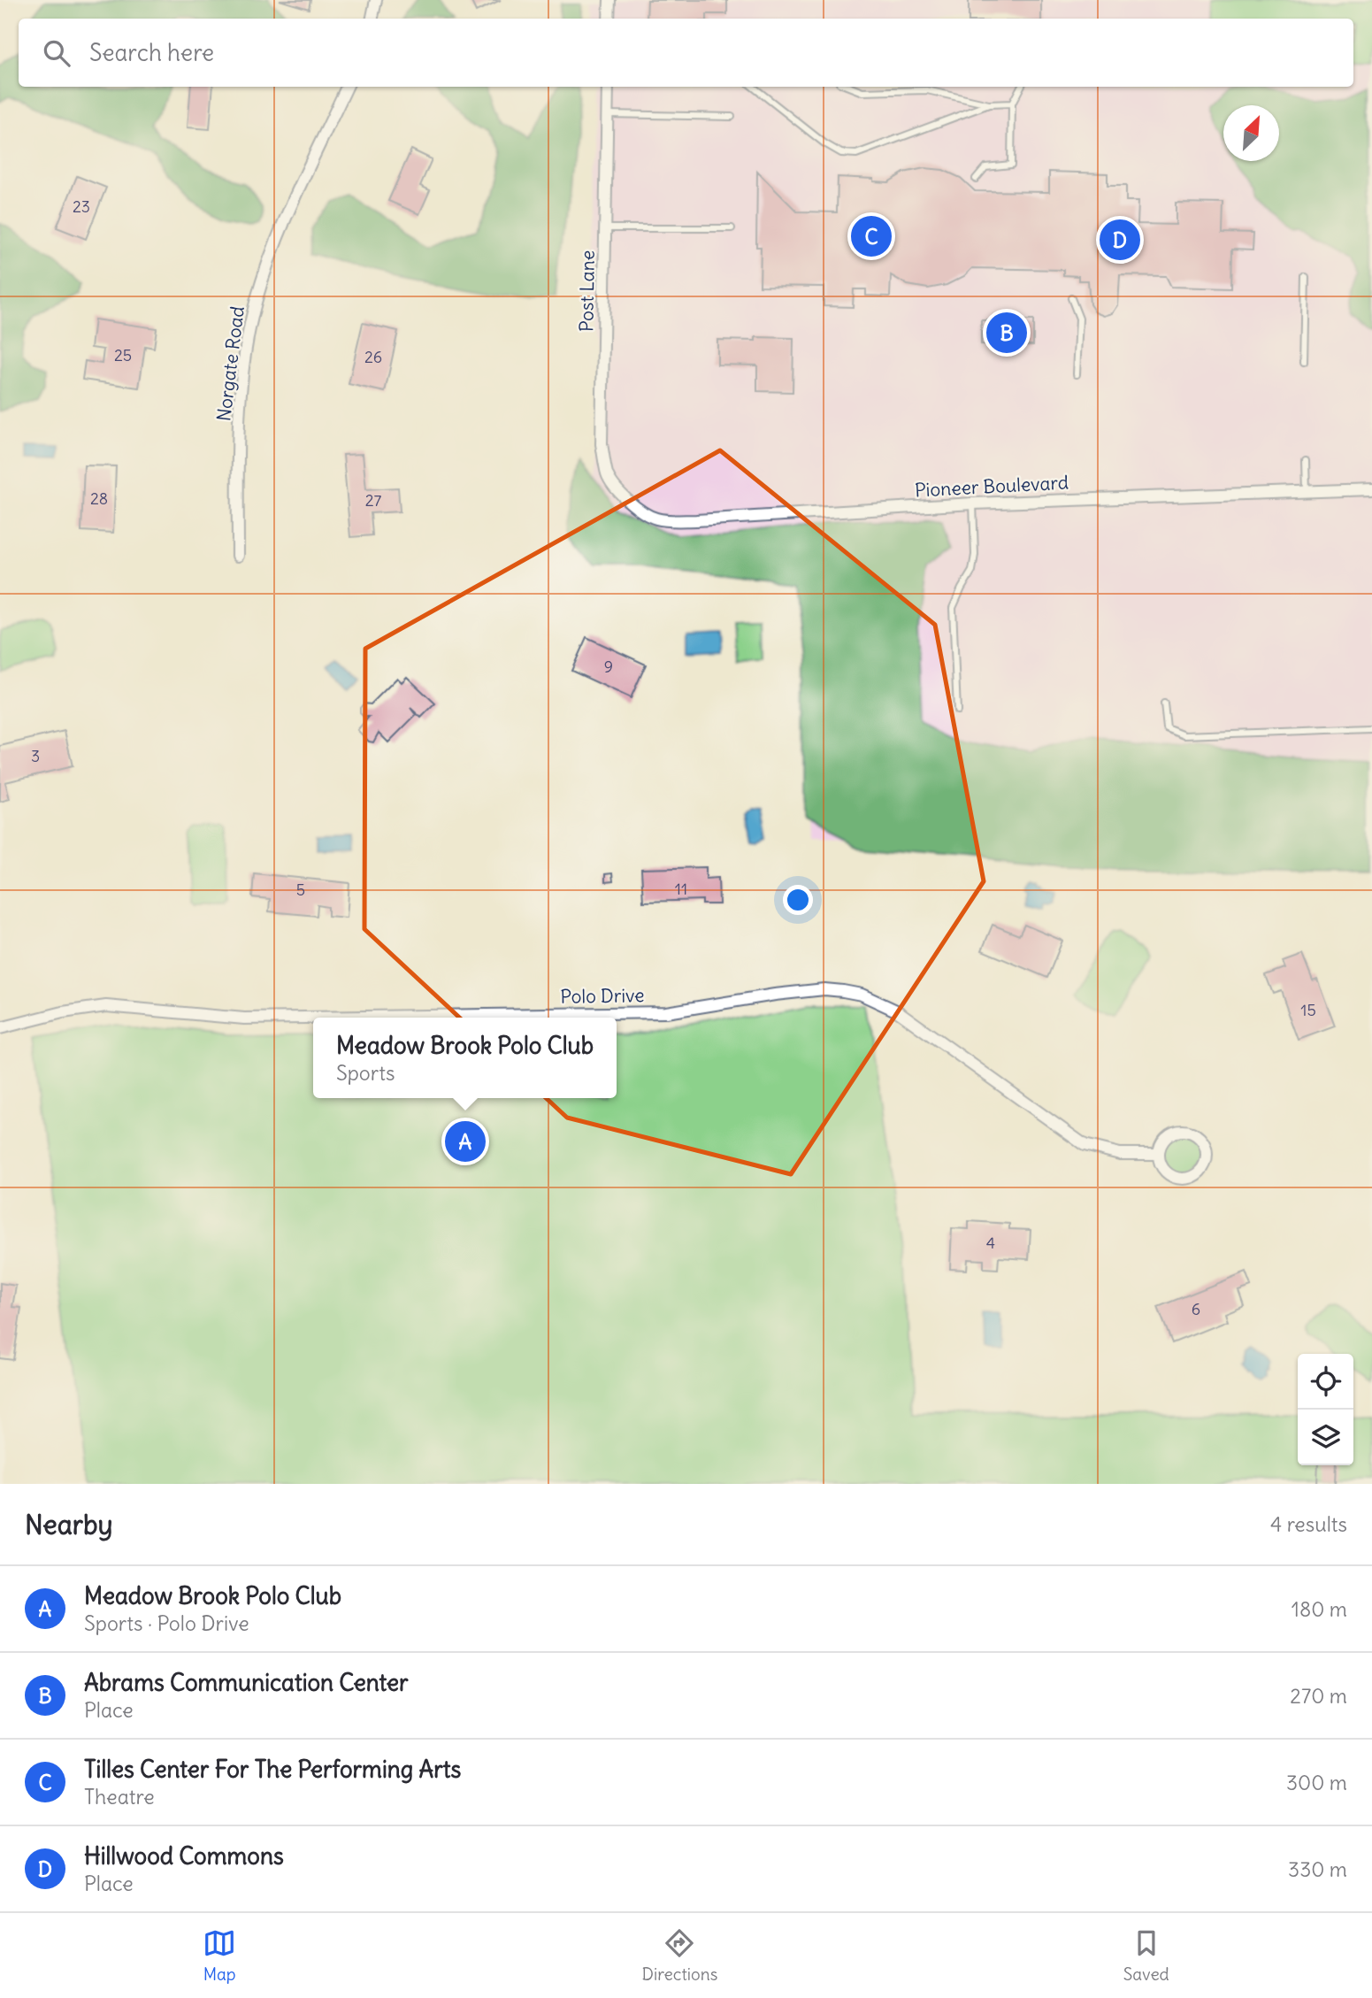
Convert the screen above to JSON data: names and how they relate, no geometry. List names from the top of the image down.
{
  "streets": {
    "street": [
      "Post Lane",
      "Norgate Road",
      "Pioneer Boulevard",
      "Polo Drive"
    ]
  },
  "crossings": [
    ["Post Lane", "Pioneer Boulevard"]
  ],
  "house_numbers": [
    "23",
    "25",
    "26",
    "28",
    "27",
    "9",
    "3",
    "11",
    "5",
    "15",
    "4",
    "6"
  ],
  "north": "top right",
  "page": {
    "search": "Search here",
    "pins": [
      "C",
      "D",
      "B",
      "A"
    ],
    "popup": ["Meadow Brook Polo Club", "Sports"],
    "heading": ["Nearby", "4 results"],
    "list": [
      {
        "mark": "A",
        "name": "Meadow Brook Polo Club",
        "note": "Sports · Polo Drive",
        "value": "180 m"
      },
      {
        "mark": "B",
        "name": "Abrams Communication Center",
        "note": "Place",
        "value": "270 m"
      },
      {
        "mark": "C",
        "name": "Tilles Center For The Performing Arts",
        "note": "Theatre",
        "value": "300 m"
      },
      {
        "mark": "D",
        "name": "Hillwood Commons",
        "note": "Place",
        "value": "330 m"
      }
    ],
    "nav": ["Map", "Directions", "Saved"]
  }
}
